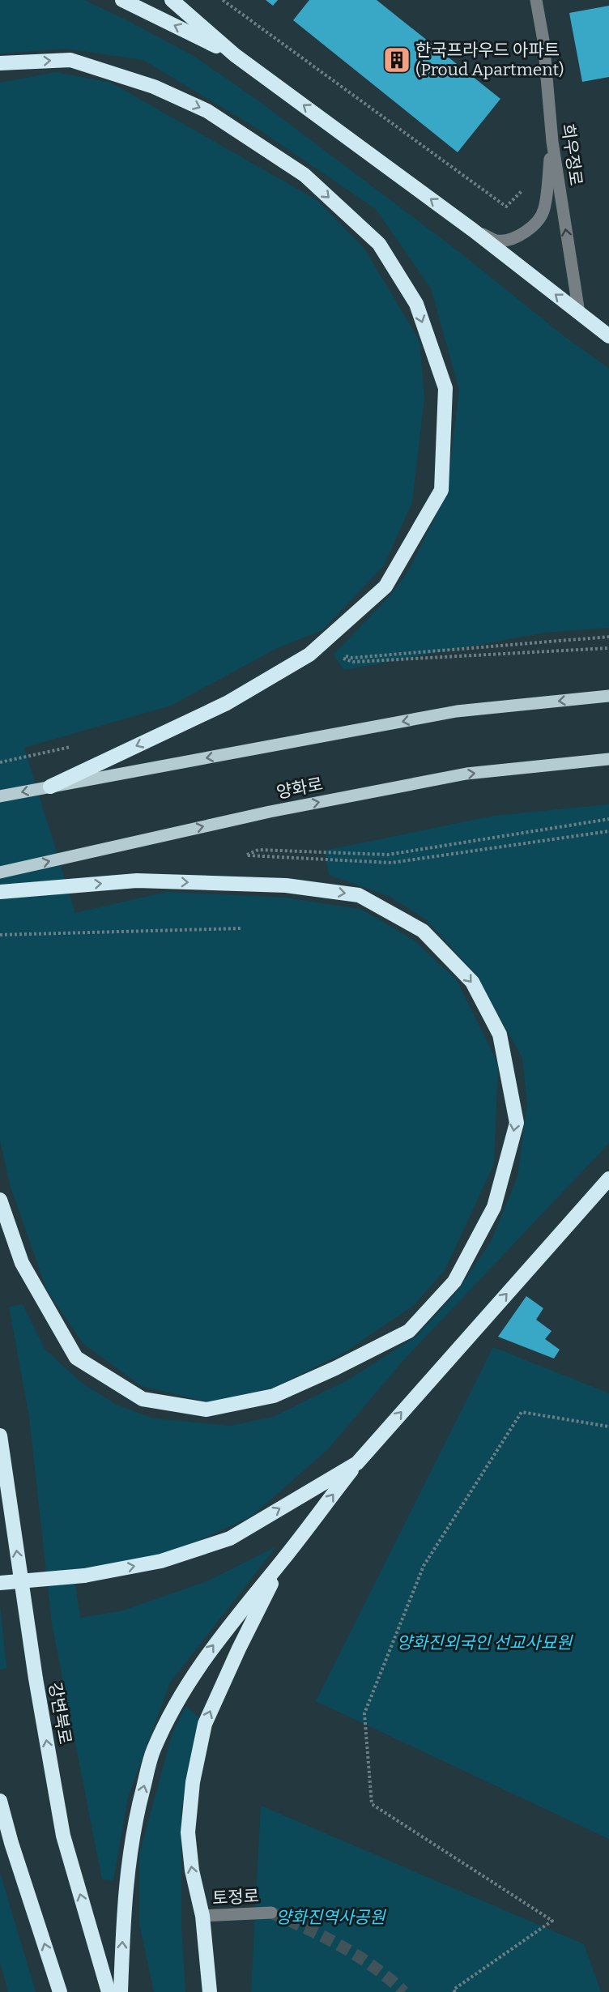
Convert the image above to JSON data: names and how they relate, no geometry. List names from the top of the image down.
{
  "streets": {
    "highway": ["강변북로"],
    "main road": ["양화로"],
    "street": ["희우정로", "토정로"]
  },
  "one_way": ["희우정로"],
  "parks": ["양화진외국인 선교사묘원", "양화진역사공원"],
  "places": {
    "building": ["한국프라우드 아파트 (Proud Apartment)"]
  }
}
